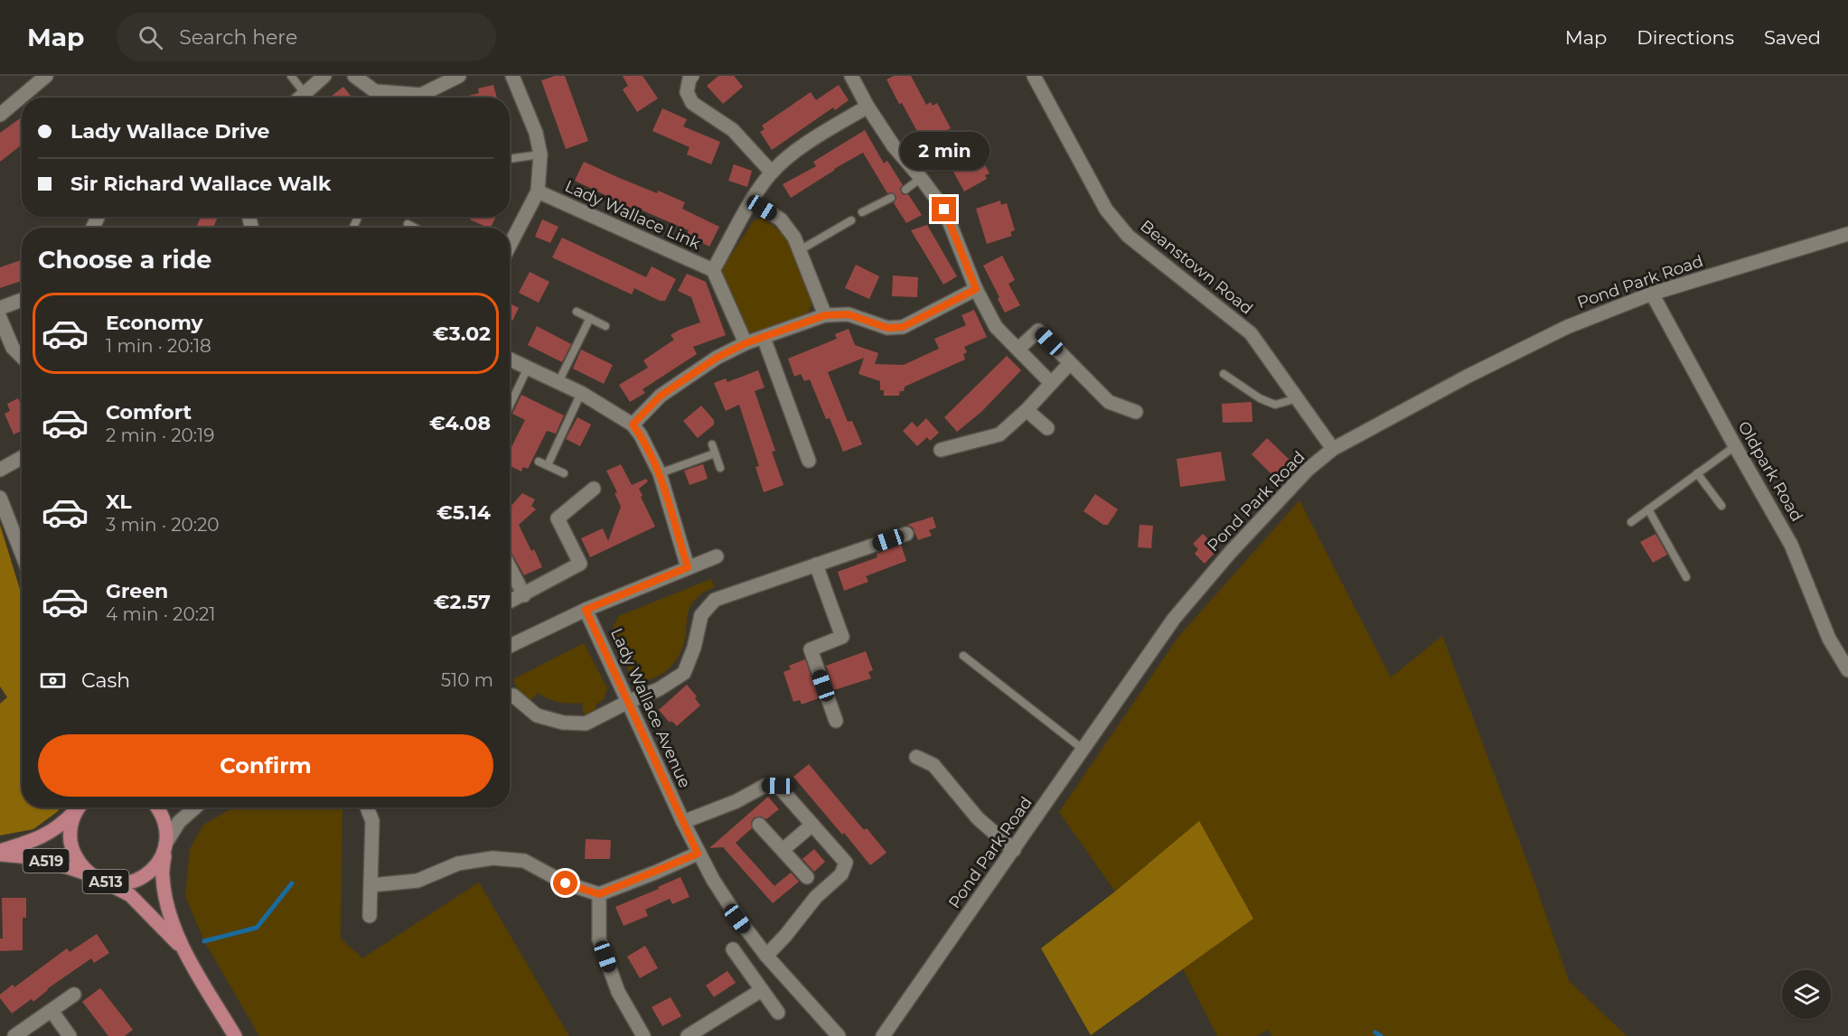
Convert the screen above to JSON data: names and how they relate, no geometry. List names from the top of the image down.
{
  "streets": {
    "main road": ["A519", "A513"],
    "street": [
      "Lady Wallace Link",
      "Beanstown Road",
      "Pond Park Road",
      "Oldpark Road",
      "Lady Wallace Avenue"
    ]
  },
  "crossings": [
    ["Beanstown Road", "Pond Park Road"],
    ["Pond Park Road", "Oldpark Road"],
    ["A519", "A513"]
  ],
  "page": {
    "header": "Map",
    "search": "Search here",
    "nav": ["Map", "Directions", "Saved"],
    "banner": ["Lady Wallace Drive", "Sir Richard Wallace Walk"],
    "bubble": "2 min",
    "heading": "Choose a ride",
    "list": [
      {
        "name": "Economy",
        "note": "1 min · 20:18",
        "value": "€3.02"
      },
      {
        "name": "Comfort",
        "note": "2 min · 20:19",
        "value": "€4.08"
      },
      {
        "name": "XL",
        "note": "3 min · 20:20",
        "value": "€5.14"
      },
      {
        "name": "Green",
        "note": "4 min · 20:21",
        "value": "€2.57"
      }
    ],
    "pay": ["Cash", "510 m"],
    "buttons": "Confirm"
  }
}
